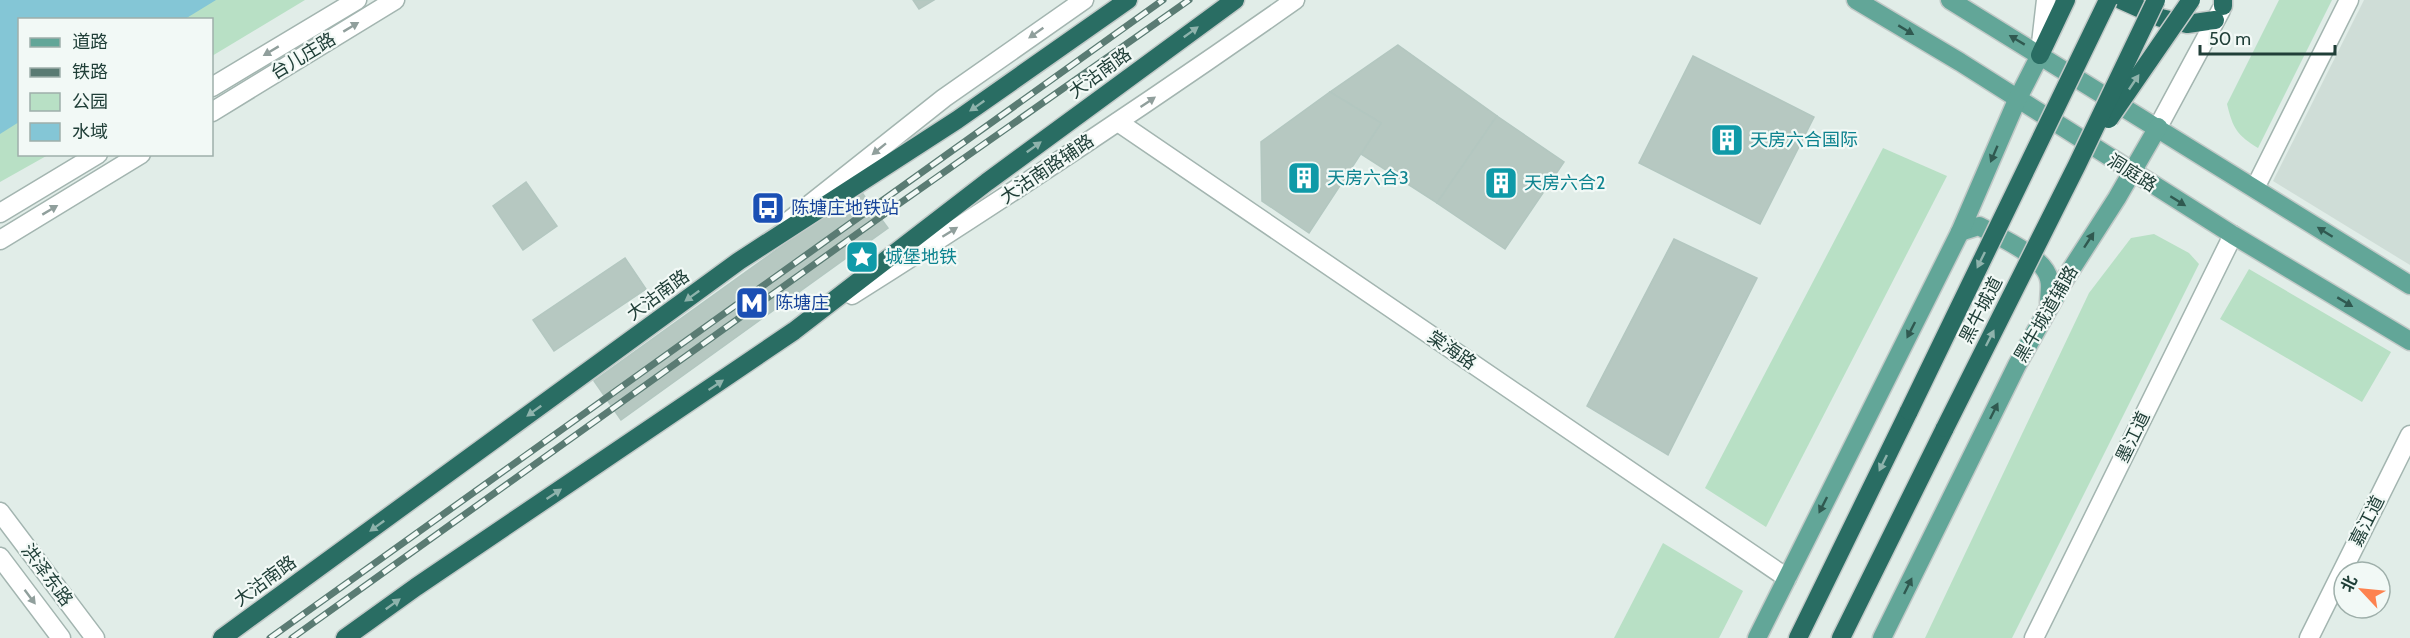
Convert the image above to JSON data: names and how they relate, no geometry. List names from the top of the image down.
{
  "streets": {
    "highway": ["大沽南路", "黑牛城道"],
    "main road": ["洞庭路", "黑牛城道辅路"],
    "street": [
      "台儿庄路",
      "大沽南路辅路",
      "棠海路",
      "墨江道",
      "嘉江道",
      "洪泽东路"
    ]
  },
  "crossings": [
    ["大沽南路", "大沽南路辅路"],
    ["大沽南路辅路", "棠海路"],
    ["洞庭路", "黑牛城道辅路"],
    ["洞庭路", "墨江道"]
  ],
  "one_way": ["黑牛城道辅路"],
  "places": {
    "building": ["天房六合国际", "天房六合3", "天房六合2"],
    "bus stop": ["陈塘庄地铁站"],
    "place": ["城堡地铁"],
    "metro station": ["陈塘庄"]
  },
  "legend": [
    "道路",
    "铁路",
    "公园",
    "水域"
  ],
  "scale_bar": "50 m",
  "north": "top left"
}
